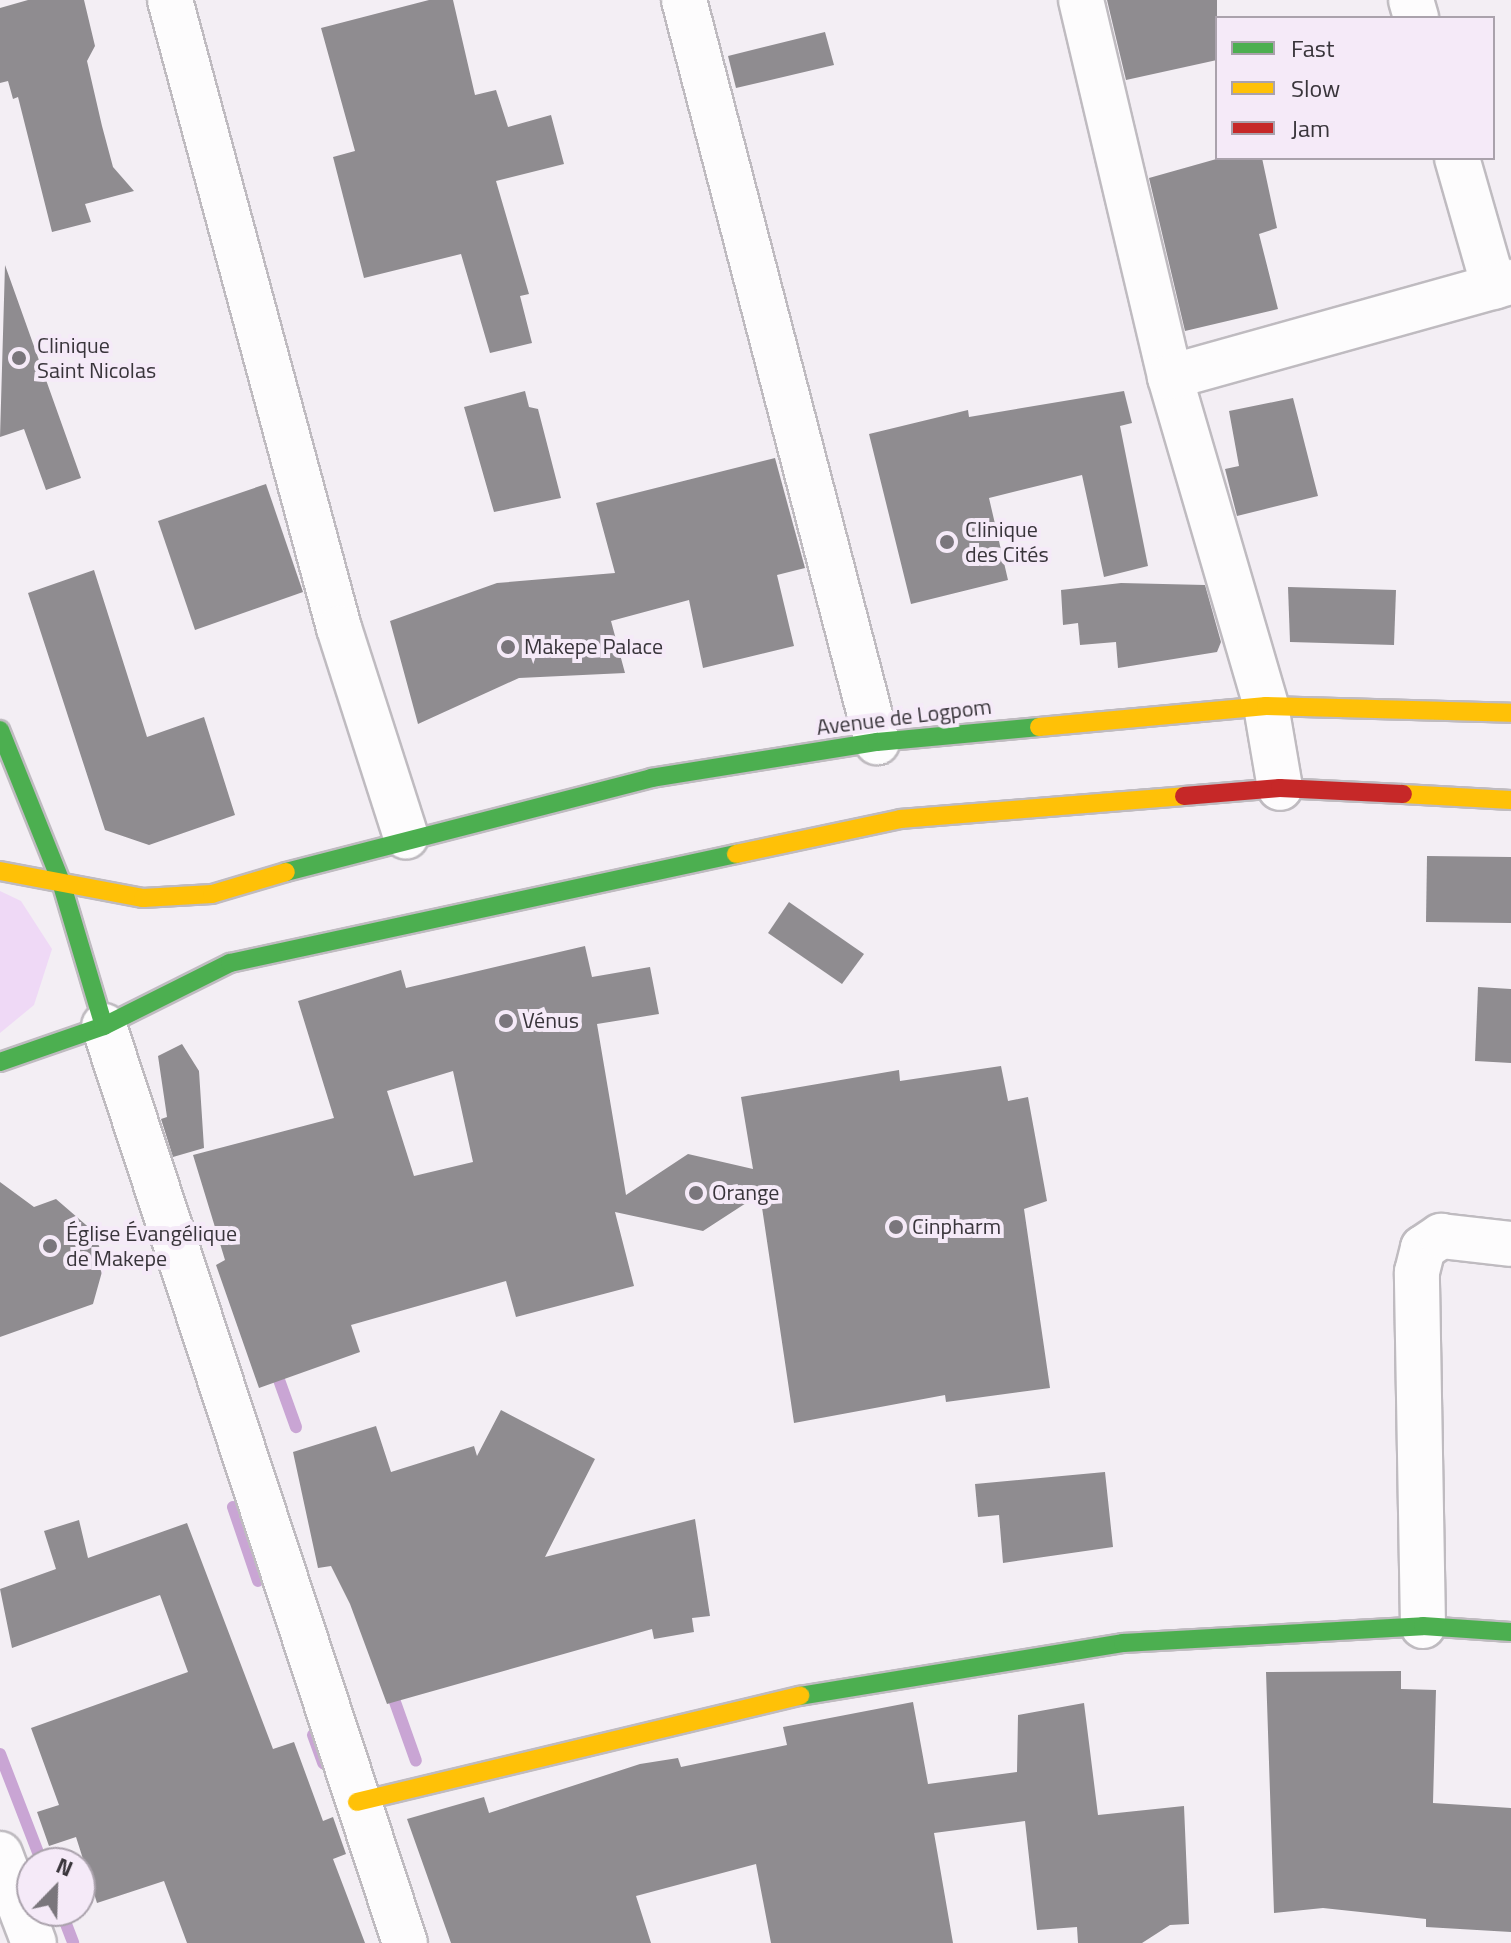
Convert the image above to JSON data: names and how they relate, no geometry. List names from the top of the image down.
{
  "streets": {
    "main road": ["Avenue de Logpom"]
  },
  "places": [
    "Clinique Saint Nicolas",
    "Clinique des Cités",
    "Makepe Palace",
    "Vénus",
    "Orange",
    "Cinpharm",
    "Église Évangélique de Makepe"
  ],
  "legend": ["Fast", "Slow", "Jam"],
  "north": "top right"
}
